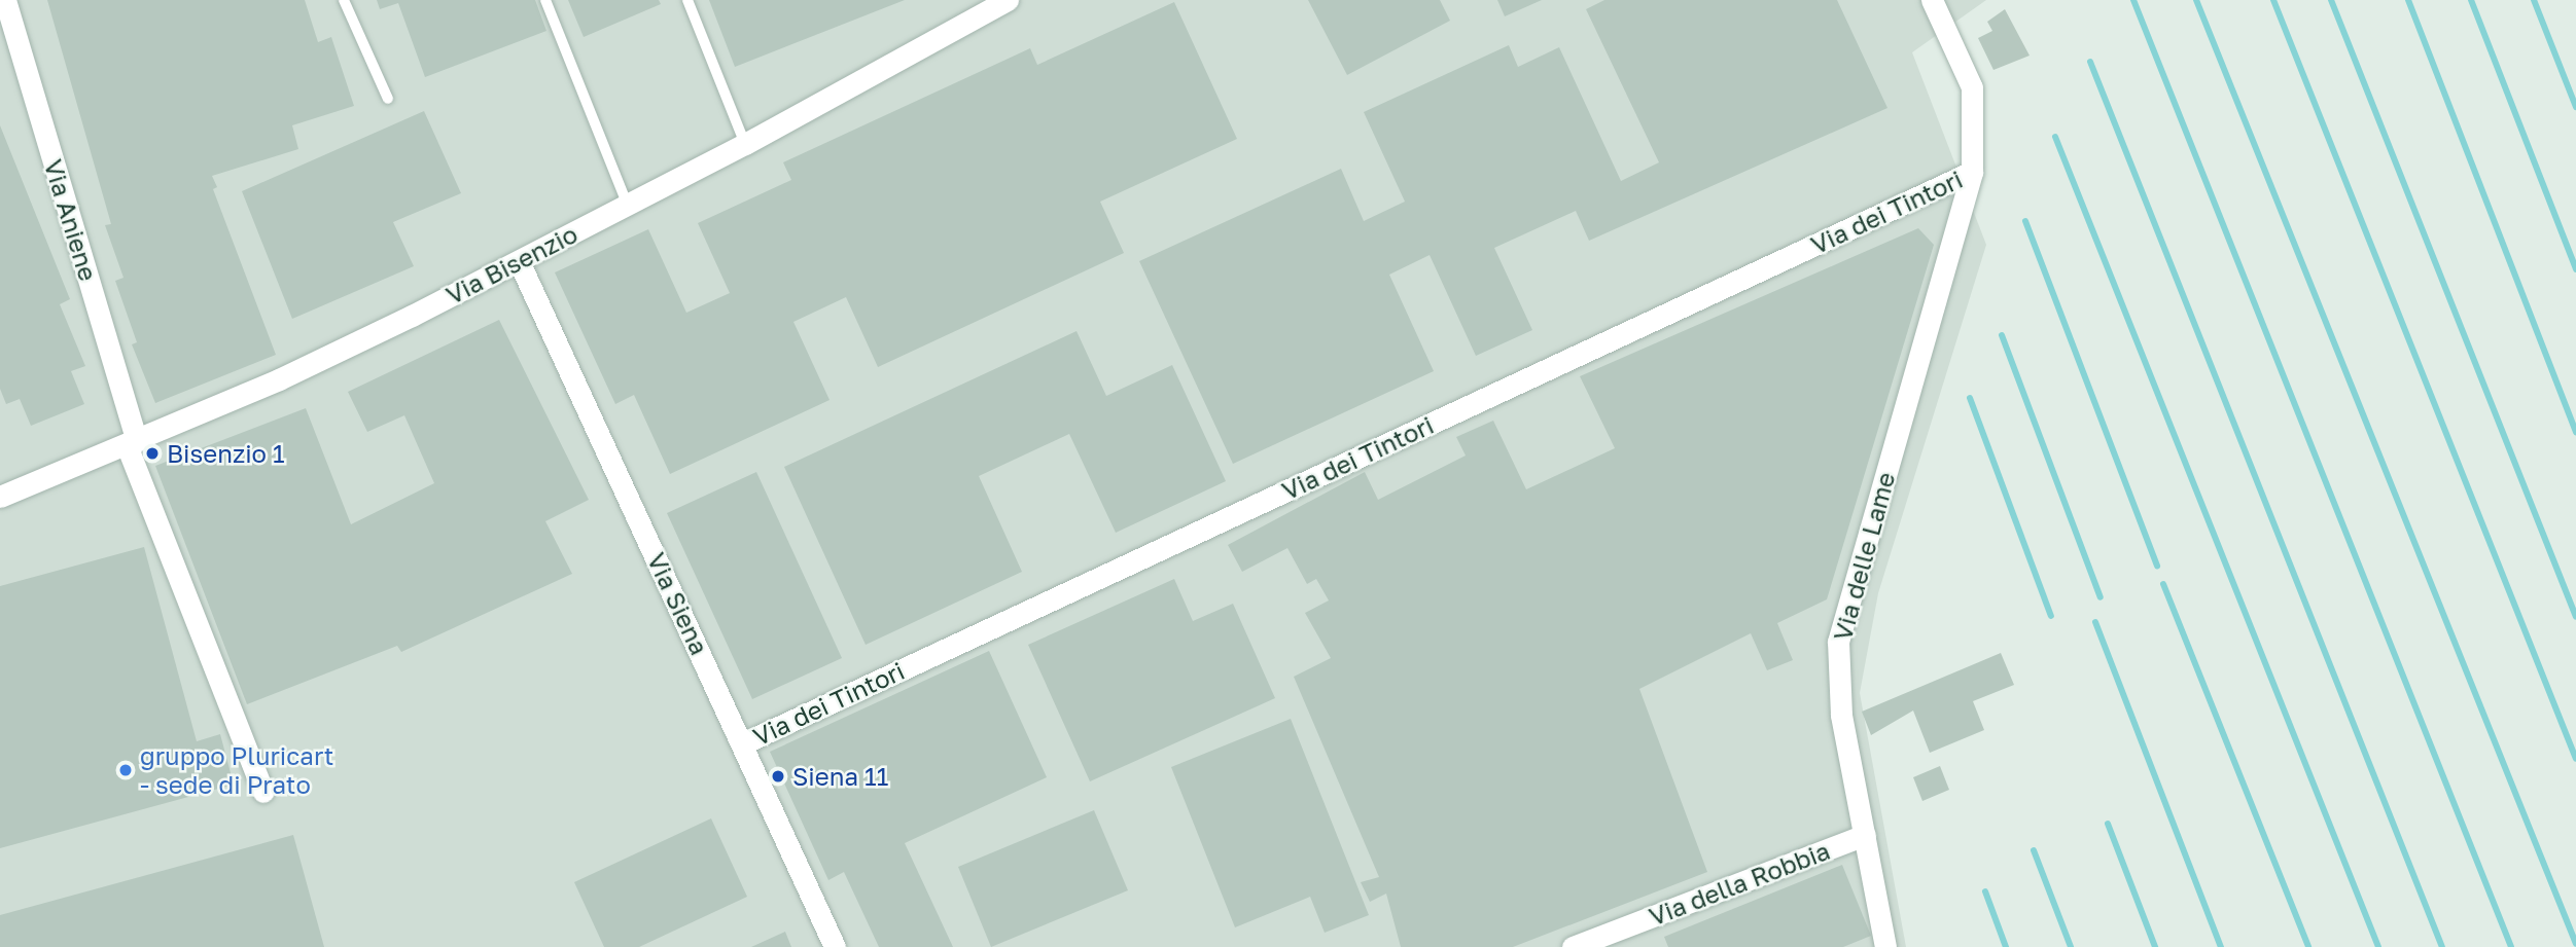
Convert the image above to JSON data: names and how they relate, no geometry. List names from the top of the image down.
{
  "streets": {
    "street": [
      "Via dei Tintori",
      "Via Aniene",
      "Via Bisenzio",
      "Via delle Lame",
      "Via Siena",
      "Via della Robbia"
    ]
  },
  "crossings": [
    ["Via dei Tintori", "Via delle Lame"],
    ["Via dei Tintori", "Via Siena"],
    ["Via Aniene", "Via Bisenzio"],
    ["Via Bisenzio", "Via Siena"],
    ["Via delle Lame", "Via della Robbia"]
  ],
  "places": ["Bisenzio 1", "gruppo Pluricart - sede di Prato", "Siena 11"]
}
